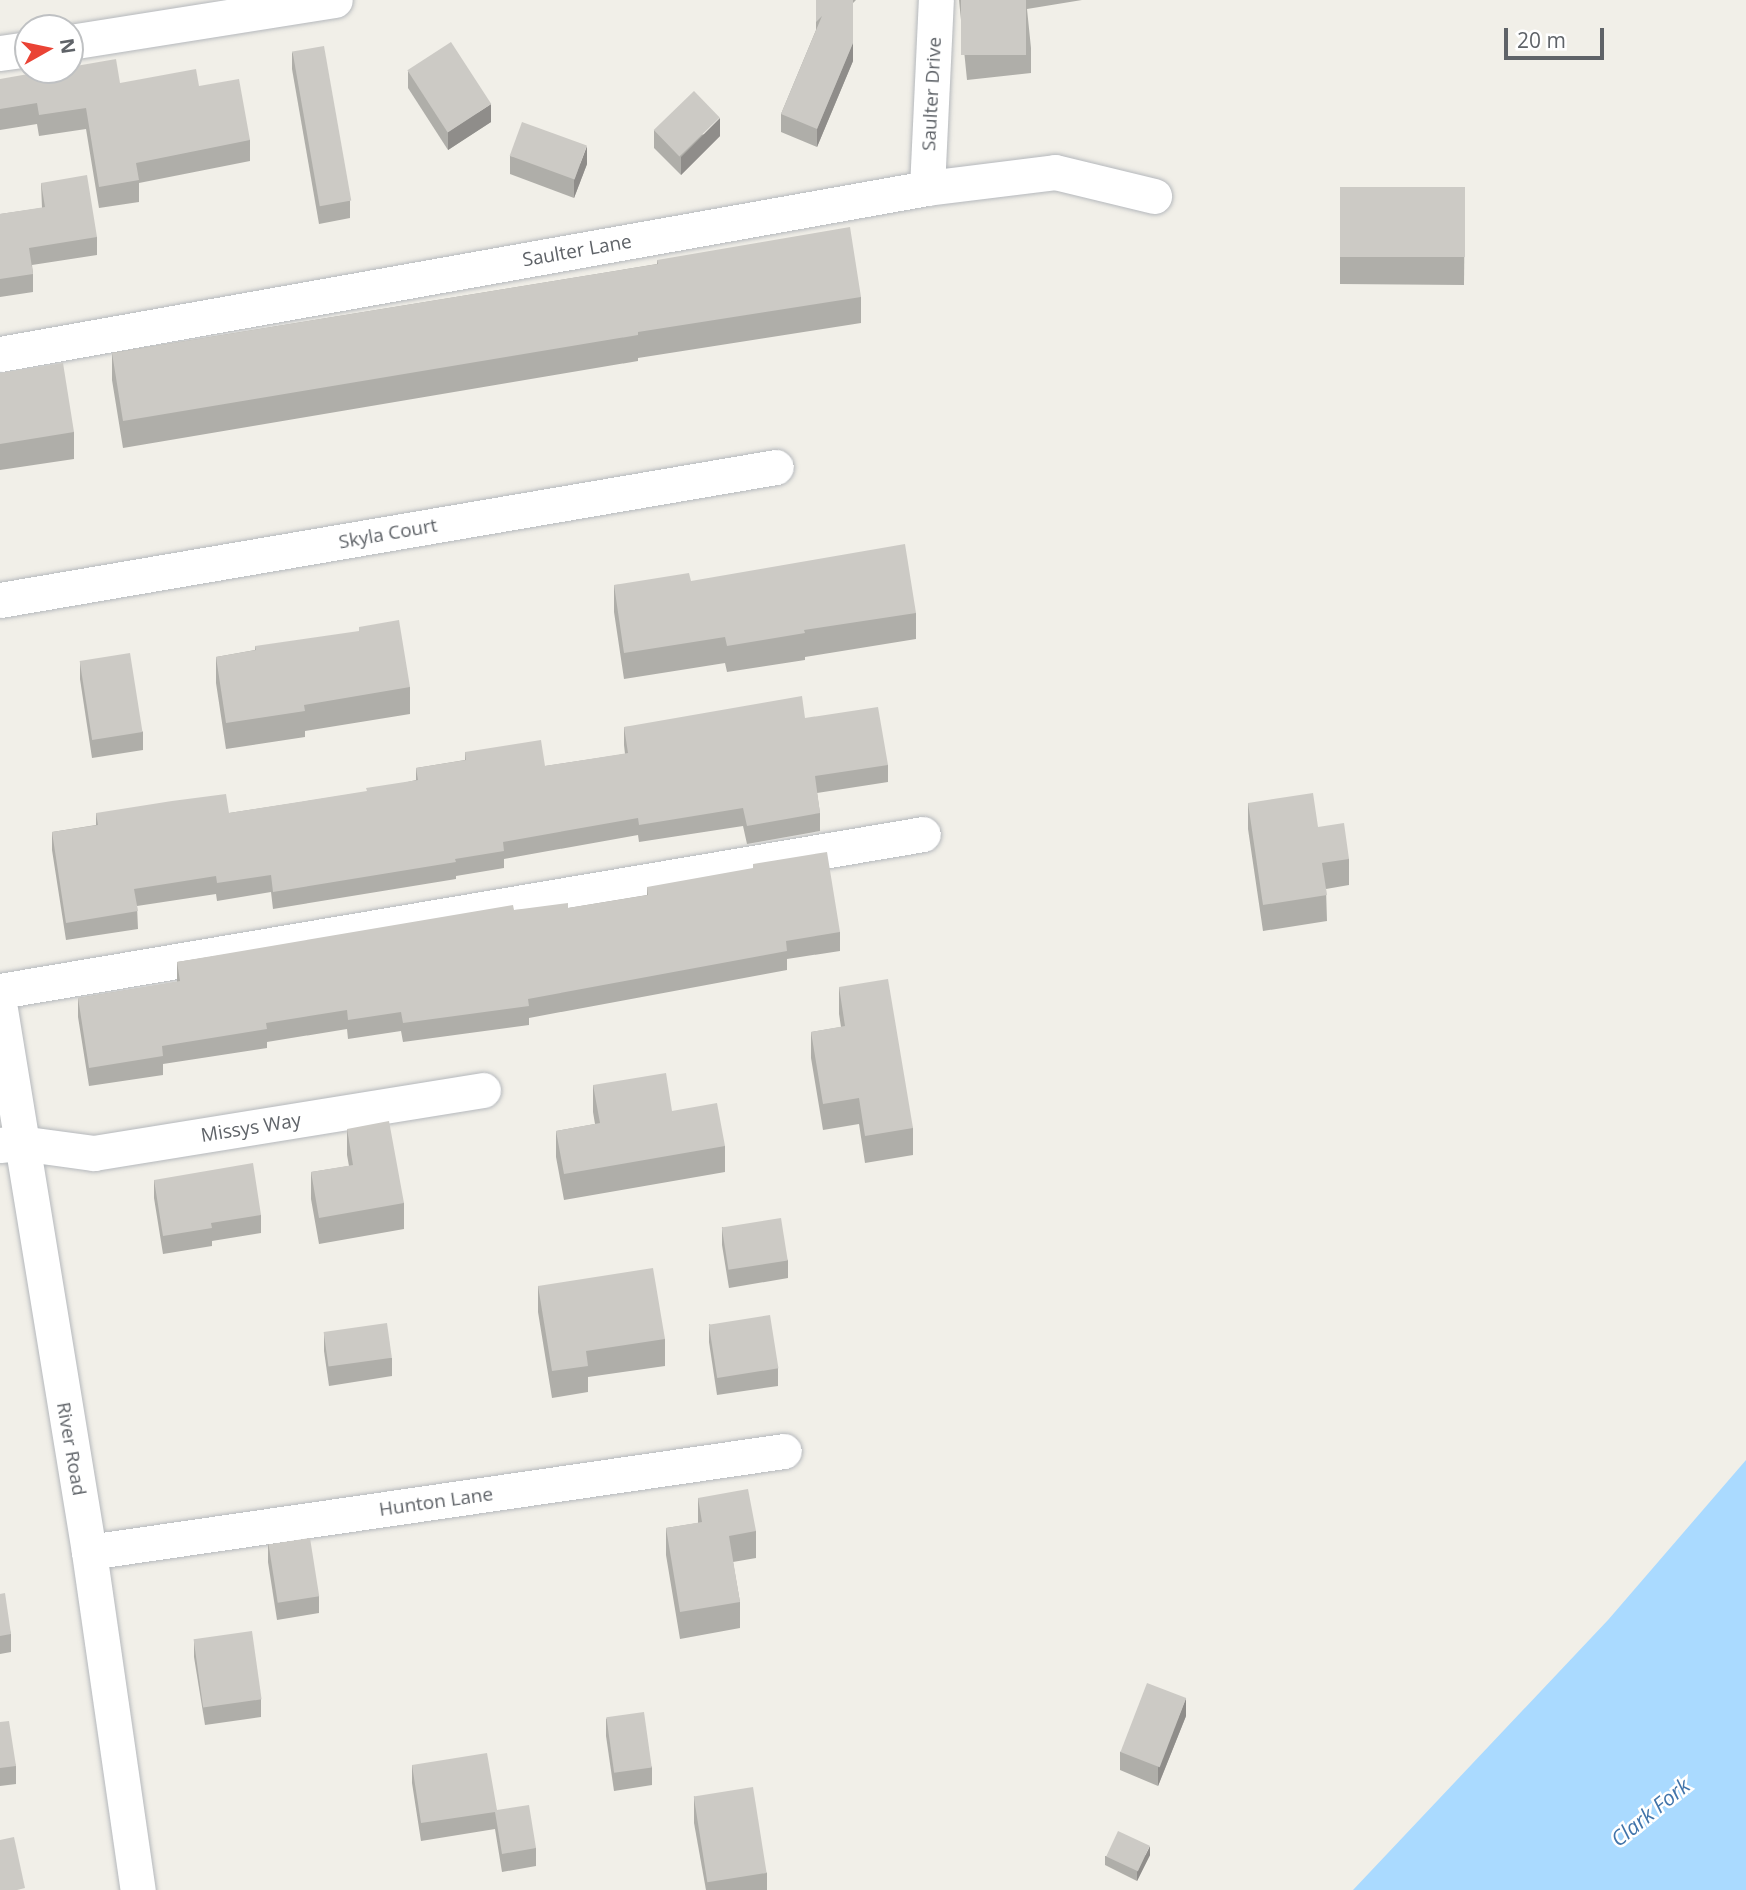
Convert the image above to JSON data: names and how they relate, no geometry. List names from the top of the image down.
{
  "streets": {
    "street": [
      "Saulter Drive",
      "Saulter Lane",
      "Skyla Court",
      "Missys Way",
      "River Road",
      "Hunton Lane"
    ]
  },
  "crossings": [
    ["Saulter Drive", "Saulter Lane"],
    ["Missys Way", "River Road"],
    ["River Road", "Hunton Lane"]
  ],
  "water": ["Clark Fork"],
  "scale_bar": "20 m",
  "north": "right"
}
